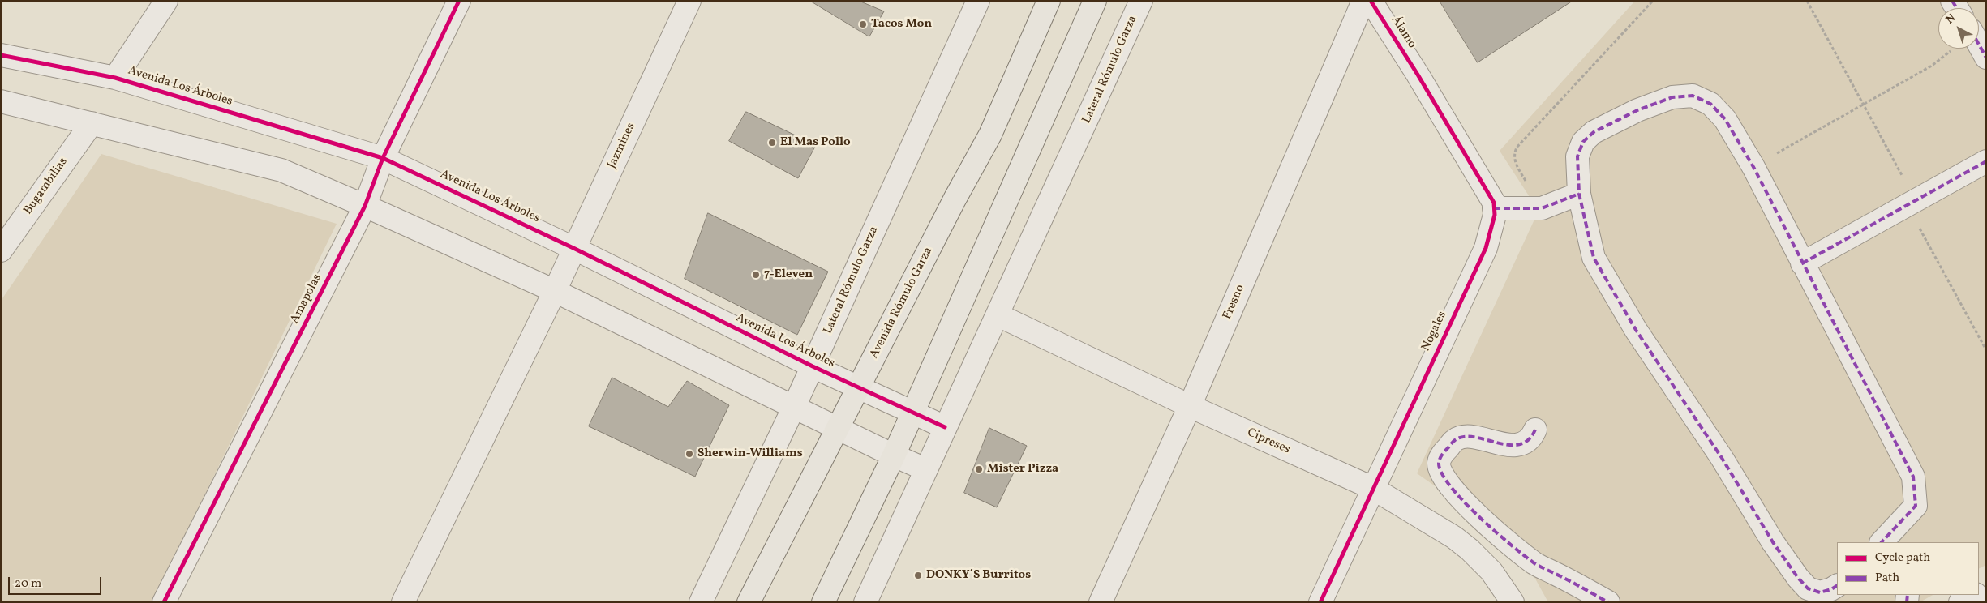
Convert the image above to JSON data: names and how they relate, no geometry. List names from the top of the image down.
{
  "streets": {
    "main road": ["Avenida Rómulo Garza"],
    "street": [
      "Álamo",
      "Lateral Rómulo Garza",
      "Avenida Los Árboles",
      "Jazmines",
      "Bugambilias",
      "Amapolas",
      "Fresno",
      "Nogales",
      "Cipreses"
    ]
  },
  "crossings": [
    ["Álamo", "Nogales"],
    ["Lateral Rómulo Garza", "Avenida Los Árboles"],
    ["Lateral Rómulo Garza", "Cipreses"],
    ["Avenida Los Árboles", "Jazmines"],
    ["Avenida Los Árboles", "Amapolas"],
    ["Avenida Los Árboles", "Avenida Rómulo Garza"],
    ["Fresno", "Cipreses"],
    ["Nogales", "Cipreses"]
  ],
  "places": [
    "Tacos Mon",
    "El Mas Pollo",
    "7-Eleven",
    "Sherwin-Williams",
    "Mister Pizza",
    "DONKY´S Burritos"
  ],
  "legend": ["Cycle path", "Path"],
  "scale_bar": "20 m",
  "north": "top left"
}
